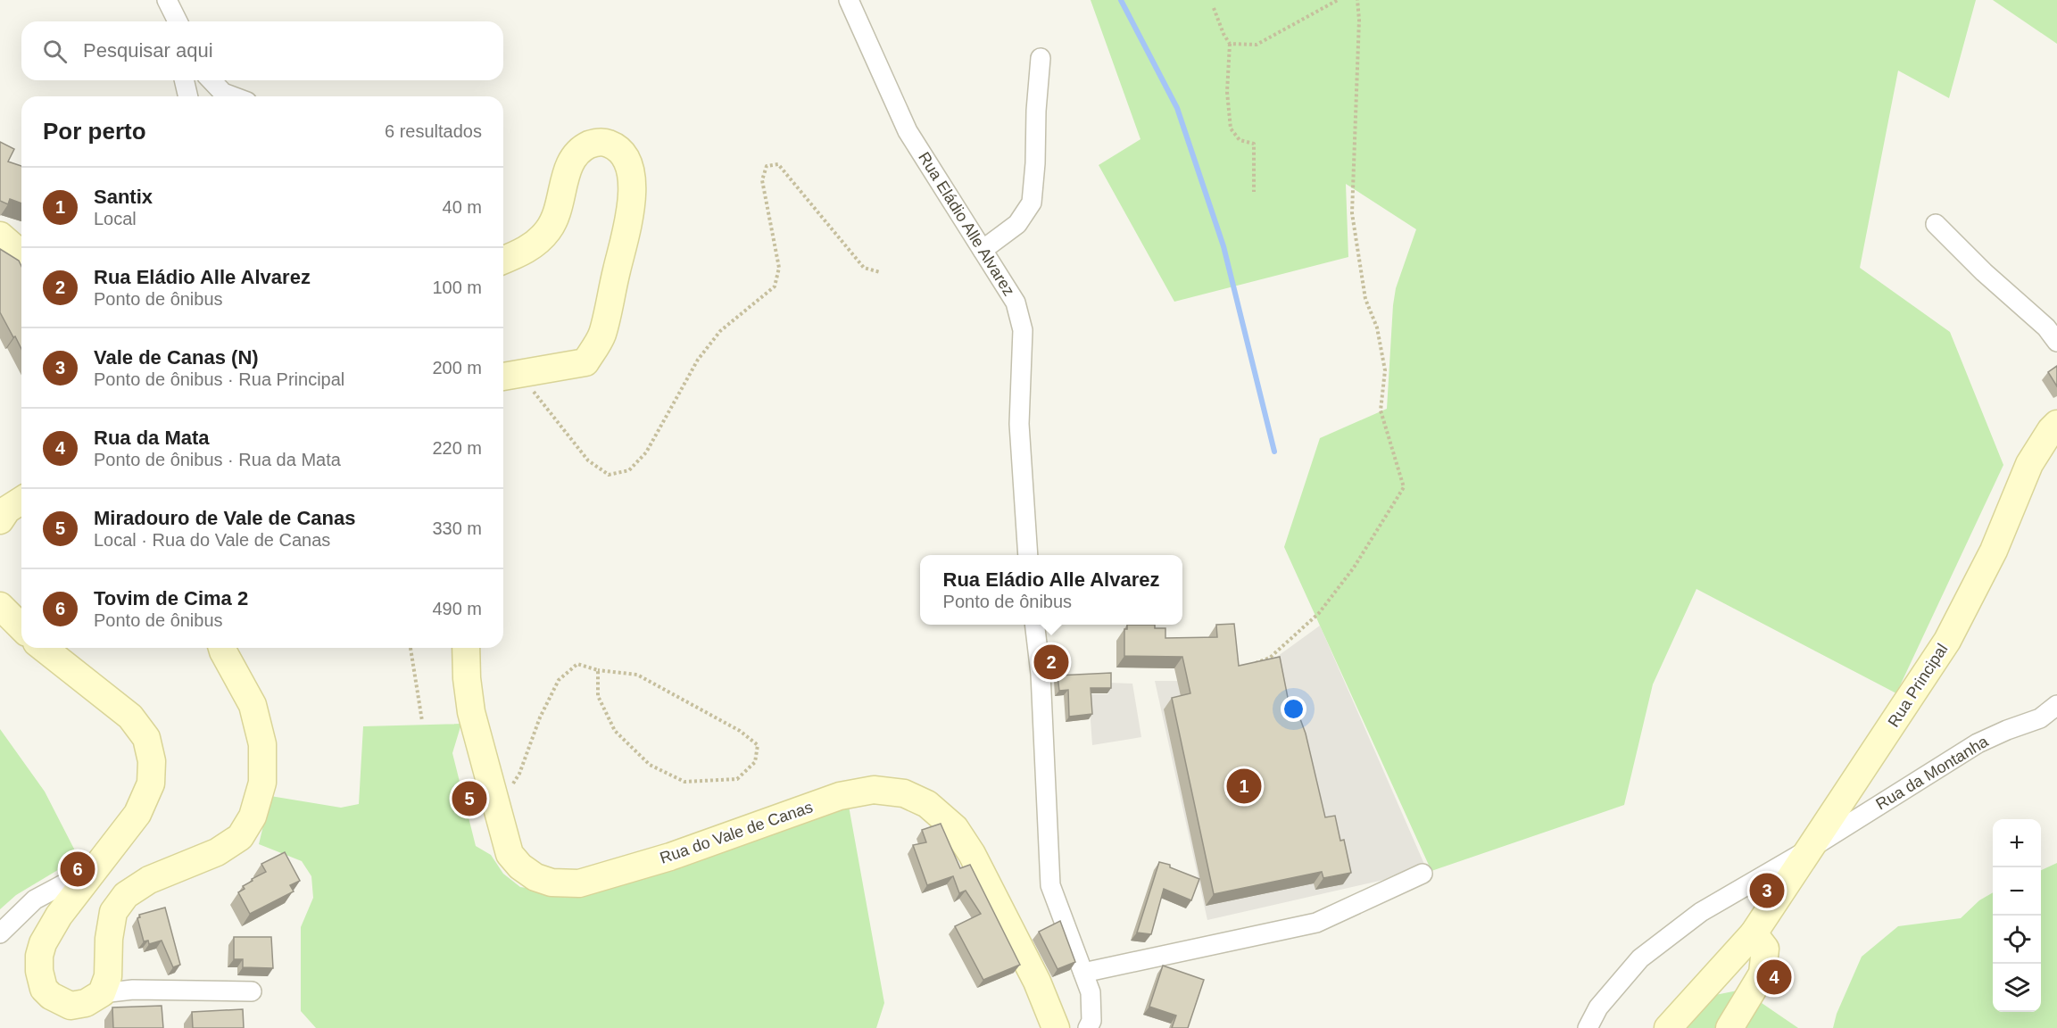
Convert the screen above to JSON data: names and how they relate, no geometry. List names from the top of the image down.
{
  "streets": {
    "street": [
      "Rua Eládio Alle Alvarez",
      "Rua Principal",
      "Rua da Montanha",
      "Rua do Vale de Canas"
    ]
  },
  "crossings": [
    ["Rua Principal", "Rua da Montanha"]
  ],
  "page": {
    "search": "Pesquisar aqui",
    "heading": ["Por perto", "6 resultados"],
    "list": [
      {
        "mark": "1",
        "name": "Santix",
        "note": "Local",
        "value": "40 m"
      },
      {
        "mark": "2",
        "name": "Rua Eládio Alle Alvarez",
        "note": "Ponto de ônibus",
        "value": "100 m"
      },
      {
        "mark": "3",
        "name": "Vale de Canas (N)",
        "note": "Ponto de ônibus · Rua Principal",
        "value": "200 m"
      },
      {
        "mark": "4",
        "name": "Rua da Mata",
        "note": "Ponto de ônibus · Rua da Mata",
        "value": "220 m"
      },
      {
        "mark": "5",
        "name": "Miradouro de Vale de Canas",
        "note": "Local · Rua do Vale de Canas",
        "value": "330 m"
      },
      {
        "mark": "6",
        "name": "Tovim de Cima 2",
        "note": "Ponto de ônibus",
        "value": "490 m"
      }
    ],
    "popup": ["Rua Eládio Alle Alvarez", "Ponto de ônibus"],
    "pins": [
      "2",
      "1",
      "5",
      "6",
      "3",
      "4"
    ],
    "map_buttons": ["+", "−"]
  }
}
